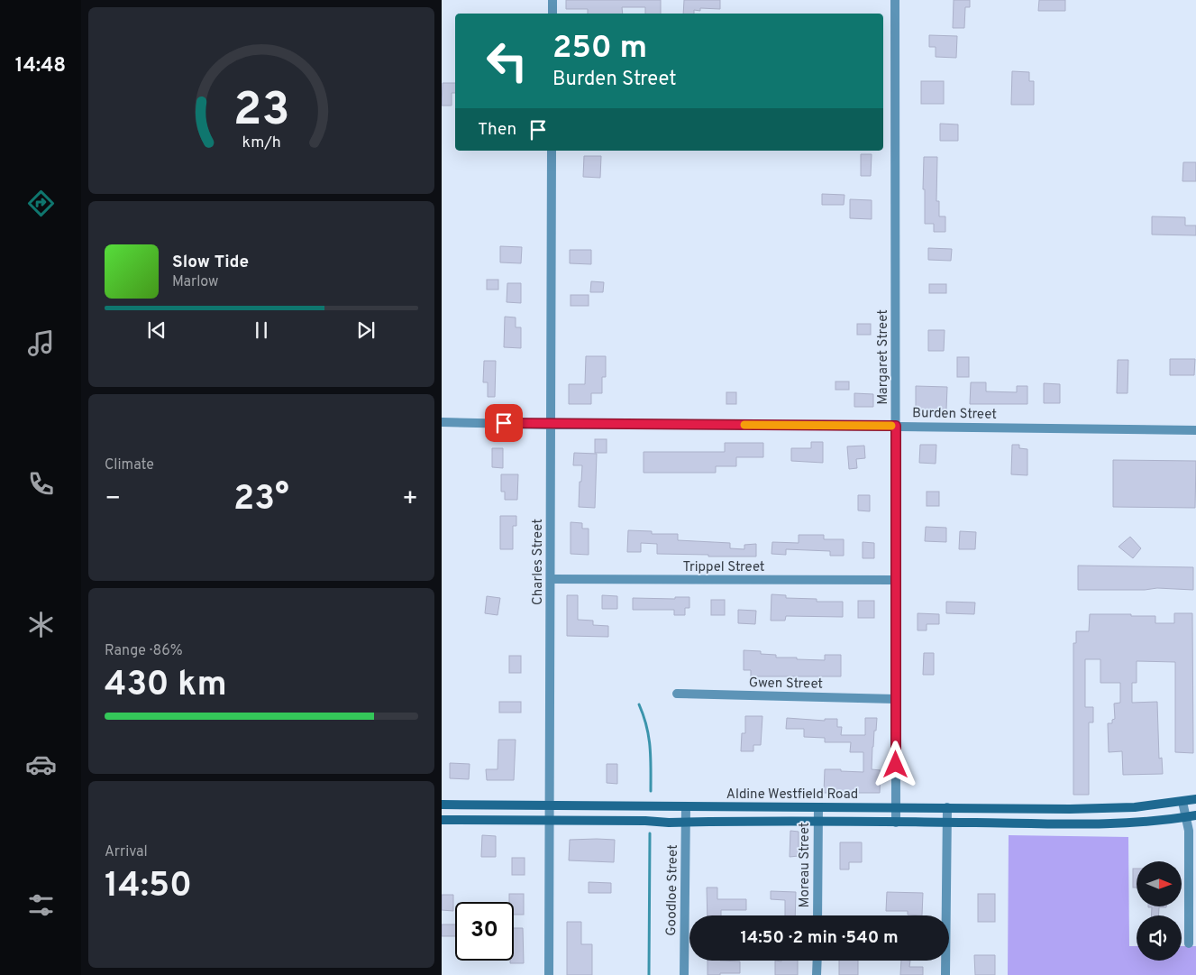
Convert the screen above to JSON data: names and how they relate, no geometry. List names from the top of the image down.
{
  "streets": {
    "main road": ["Aldine Westfield Road"],
    "street": [
      "Margaret Street",
      "Burden Street",
      "Charles Street",
      "Trippel Street",
      "Gwen Street",
      "Moreau Street",
      "Goodloe Street"
    ]
  },
  "crossings": [
    ["Margaret Street", "Burden Street"],
    ["Margaret Street", "Trippel Street"],
    ["Margaret Street", "Gwen Street"],
    ["Margaret Street", "Aldine Westfield Road"],
    ["Burden Street", "Charles Street"],
    ["Charles Street", "Trippel Street"],
    ["Charles Street", "Aldine Westfield Road"],
    ["Aldine Westfield Road", "Moreau Street"],
    ["Aldine Westfield Road", "Goodloe Street"]
  ],
  "north": "right",
  "page": {
    "tabs": "14:48",
    "turn": ["250 m", "Burden Street"],
    "then": "Then",
    "song": ["Slow Tide", "Marlow"],
    "tile": [
      "Climate",
      ["Range · 86%", "430 km"],
      ["Arrival", "14:50"]
    ],
    "heat": ["−", "23°", "+"],
    "limit": "30",
    "trip": "14:50 · 2 min · 540 m",
    "gauge": ["23", "km/h"]
  }
}
